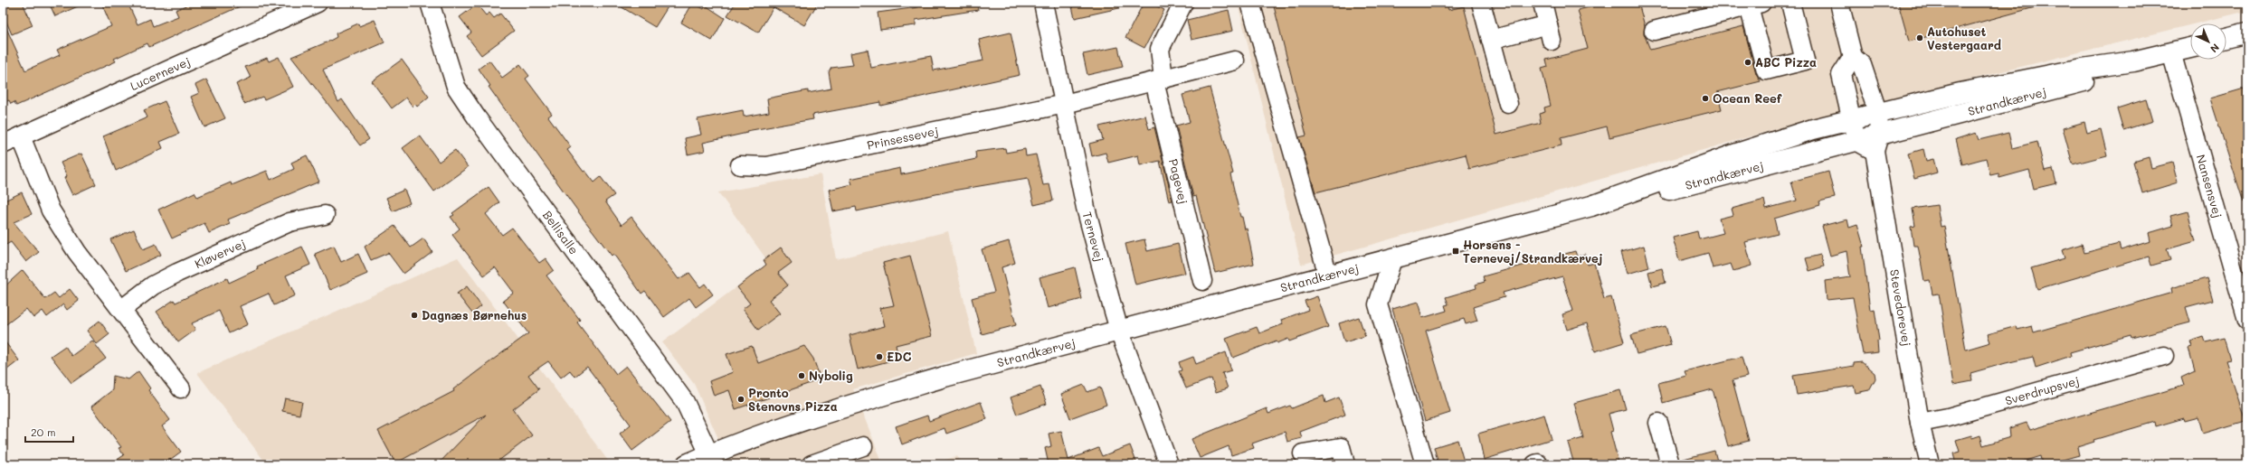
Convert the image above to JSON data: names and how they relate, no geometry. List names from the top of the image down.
{
  "streets": {
    "main road": ["Strandkærvej"],
    "street": [
      "Lucernevej",
      "Prinsessevej",
      "Pagevej",
      "Nansensvej",
      "Bellisalle",
      "Ternevej",
      "Kløvervej",
      "Stevedorevej",
      "Sverdrupsvej"
    ]
  },
  "crossings": [
    ["Strandkærvej", "Nansensvej"],
    ["Strandkærvej", "Bellisalle"],
    ["Strandkærvej", "Ternevej"],
    ["Strandkærvej", "Stevedorevej"],
    ["Prinsessevej", "Ternevej"],
    ["Stevedorevej", "Sverdrupsvej"]
  ],
  "places": {
    "other": [
      "Autohuset Vestergaard",
      "ABC Pizza",
      "Ocean Reef",
      "Dagnæs Børnehus",
      "EDC",
      "Nybolig",
      "Pronto Stenovns Pizza"
    ],
    "transit": ["Horsens - Ternevej/Strandkærvej"]
  },
  "scale_bar": "20 m",
  "north": "bottom right"
}
